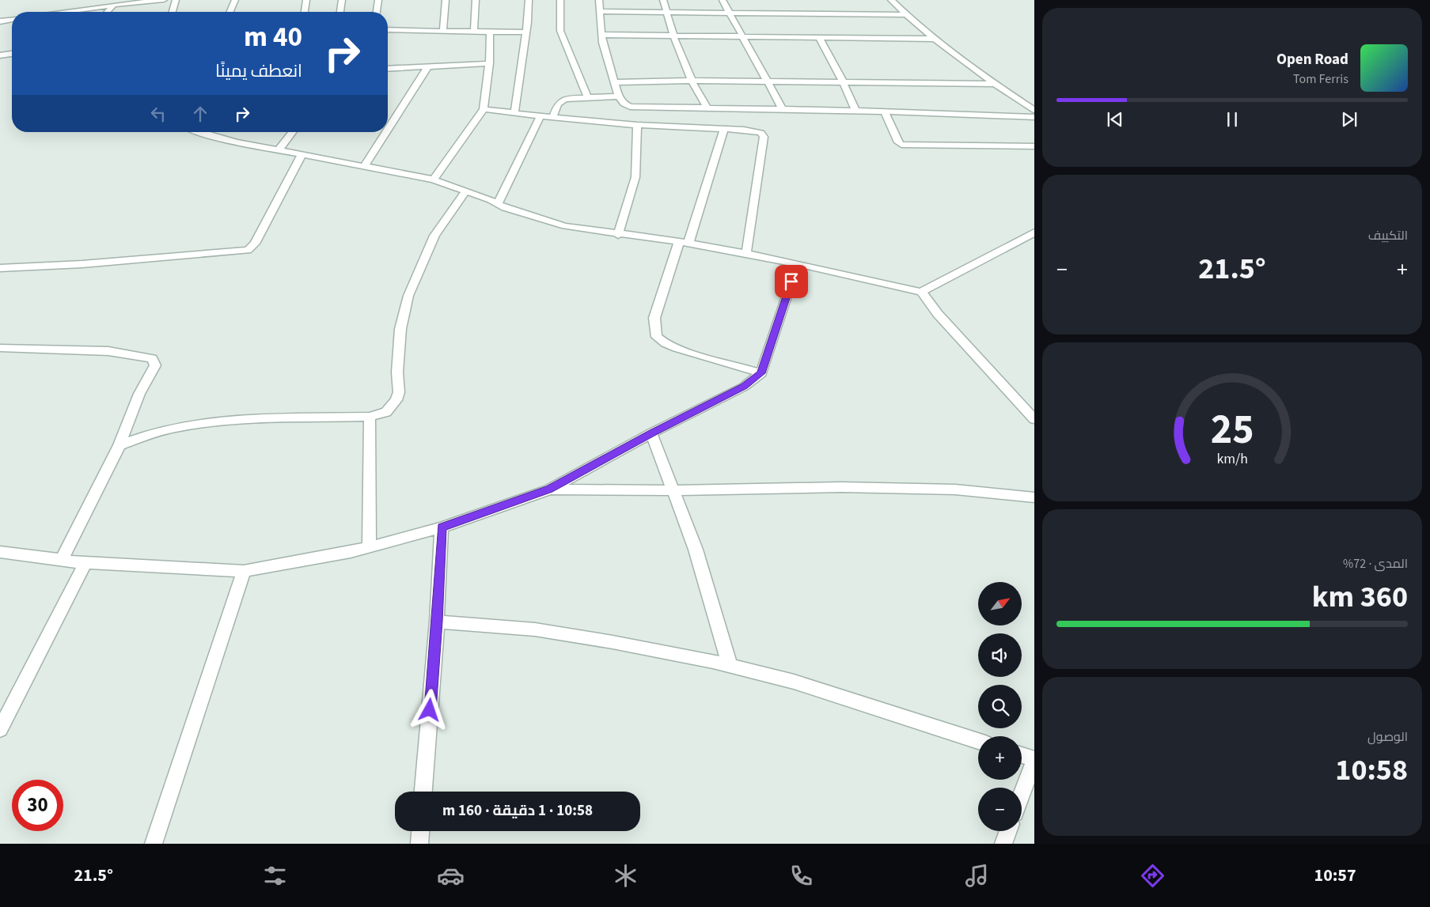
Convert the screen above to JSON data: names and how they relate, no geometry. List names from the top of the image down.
{
  "north": "top right",
  "page": {
    "turn": ["40 m", "انعطف يمينًا"],
    "song": ["Open Road", "Tom Ferris"],
    "tile": [
      "التكييف",
      ["المدى · 72%", "360 km"],
      ["الوصول", "10:58"]
    ],
    "heat": ["−", "21.5°", "+"],
    "map_buttons": ["+", "−"],
    "limit": "30",
    "trip": "10:58 · 1 دقيقة · 160 m",
    "tabs": ["10:57", "21.5°"],
    "gauge": ["25", "km/h"]
  }
}
